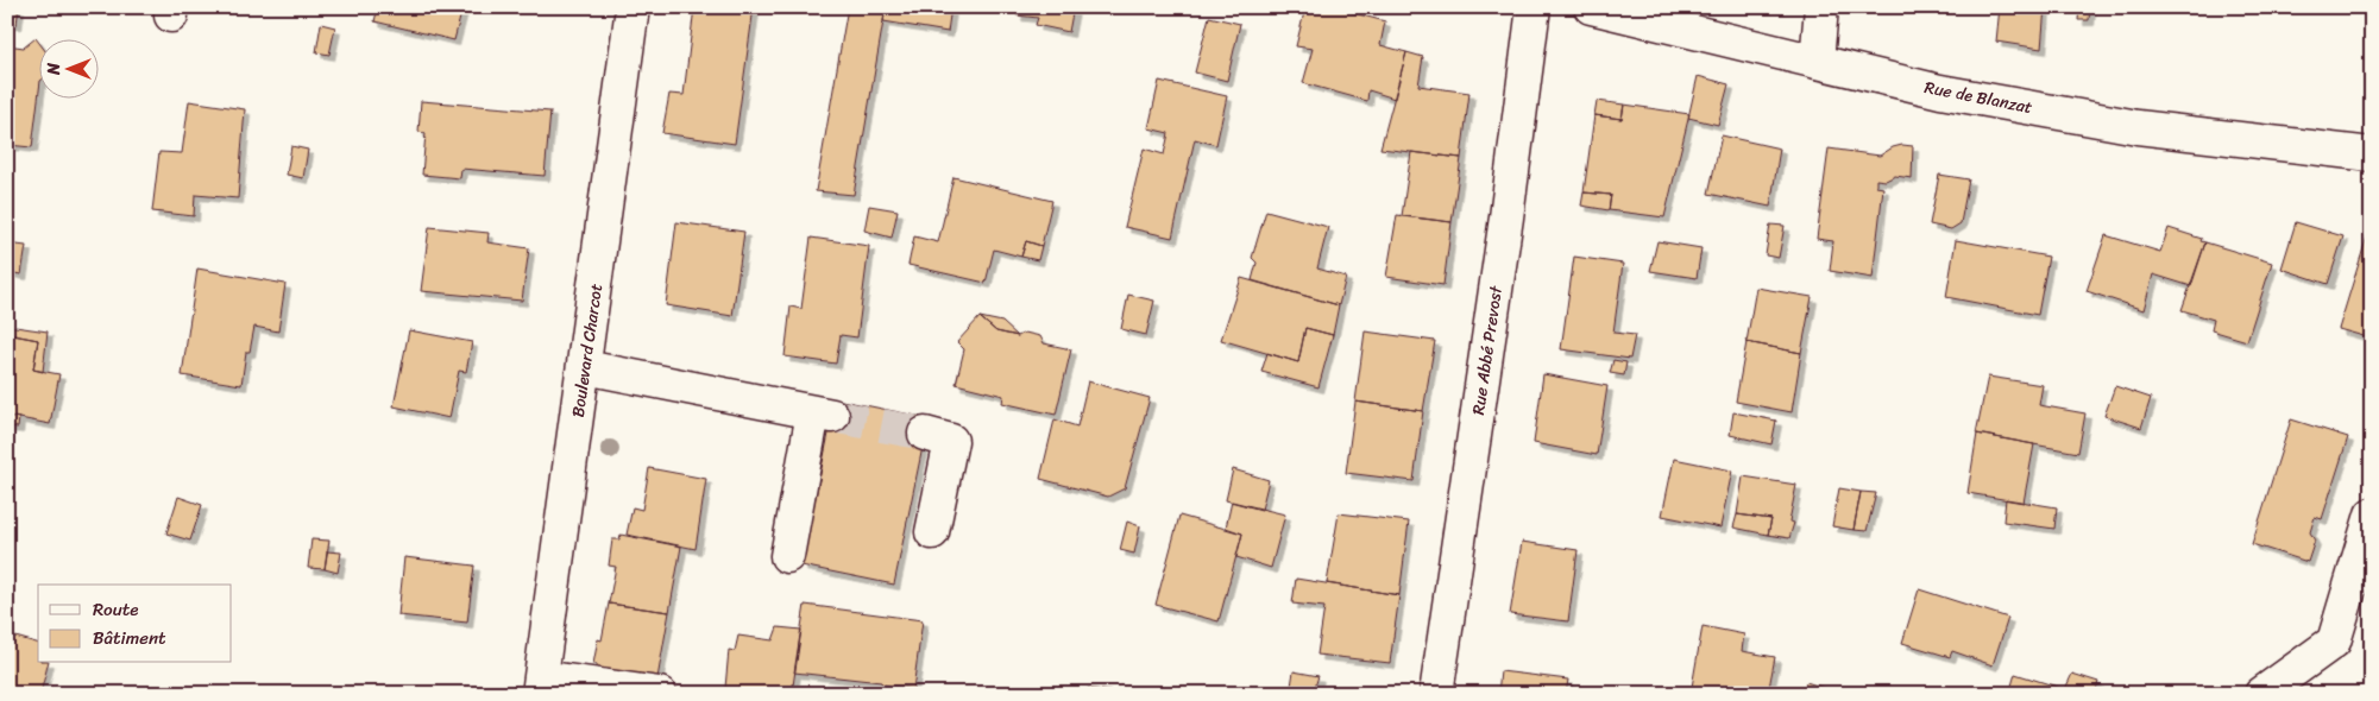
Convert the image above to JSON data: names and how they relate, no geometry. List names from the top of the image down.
{
  "streets": {
    "street": ["Rue de Blanzat", "Boulevard Charcot", "Rue Abbé Prevost"]
  },
  "legend": ["Route", "Bâtiment"],
  "north": "left"
}
